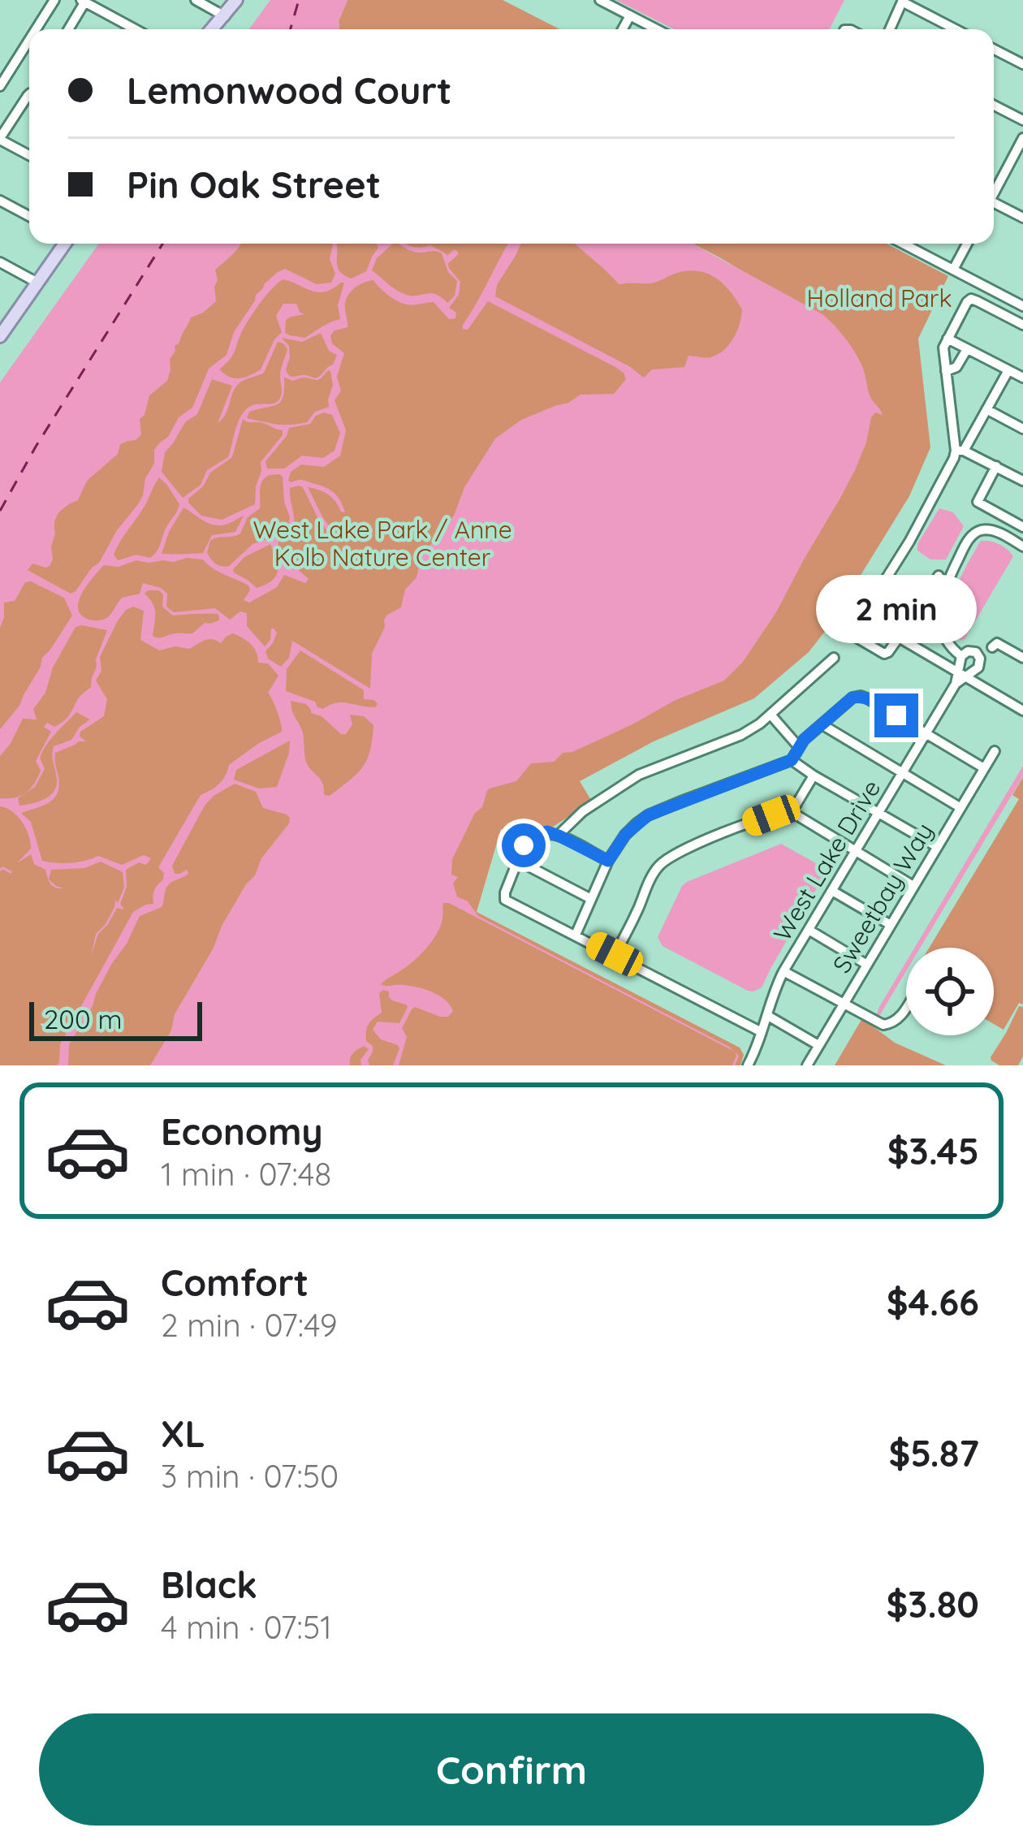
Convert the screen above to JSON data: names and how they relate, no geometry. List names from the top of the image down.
{
  "streets": {
    "street": ["West Lake Drive", "Sweetbay Way"]
  },
  "parks": ["Holland Park", "West Lake Park / Anne Kolb Nature Center"],
  "scale_bar": "200 m",
  "page": {
    "banner": ["Lemonwood Court", "Pin Oak Street"],
    "bubble": "2 min",
    "scale": "200 m",
    "list": [
      {
        "name": "Economy",
        "note": "1 min · 07:48",
        "value": "$3.45"
      },
      {
        "name": "Comfort",
        "note": "2 min · 07:49",
        "value": "$4.66"
      },
      {
        "name": "XL",
        "note": "3 min · 07:50",
        "value": "$5.87"
      },
      {
        "name": "Black",
        "note": "4 min · 07:51",
        "value": "$3.80"
      }
    ],
    "buttons": "Confirm"
  }
}
